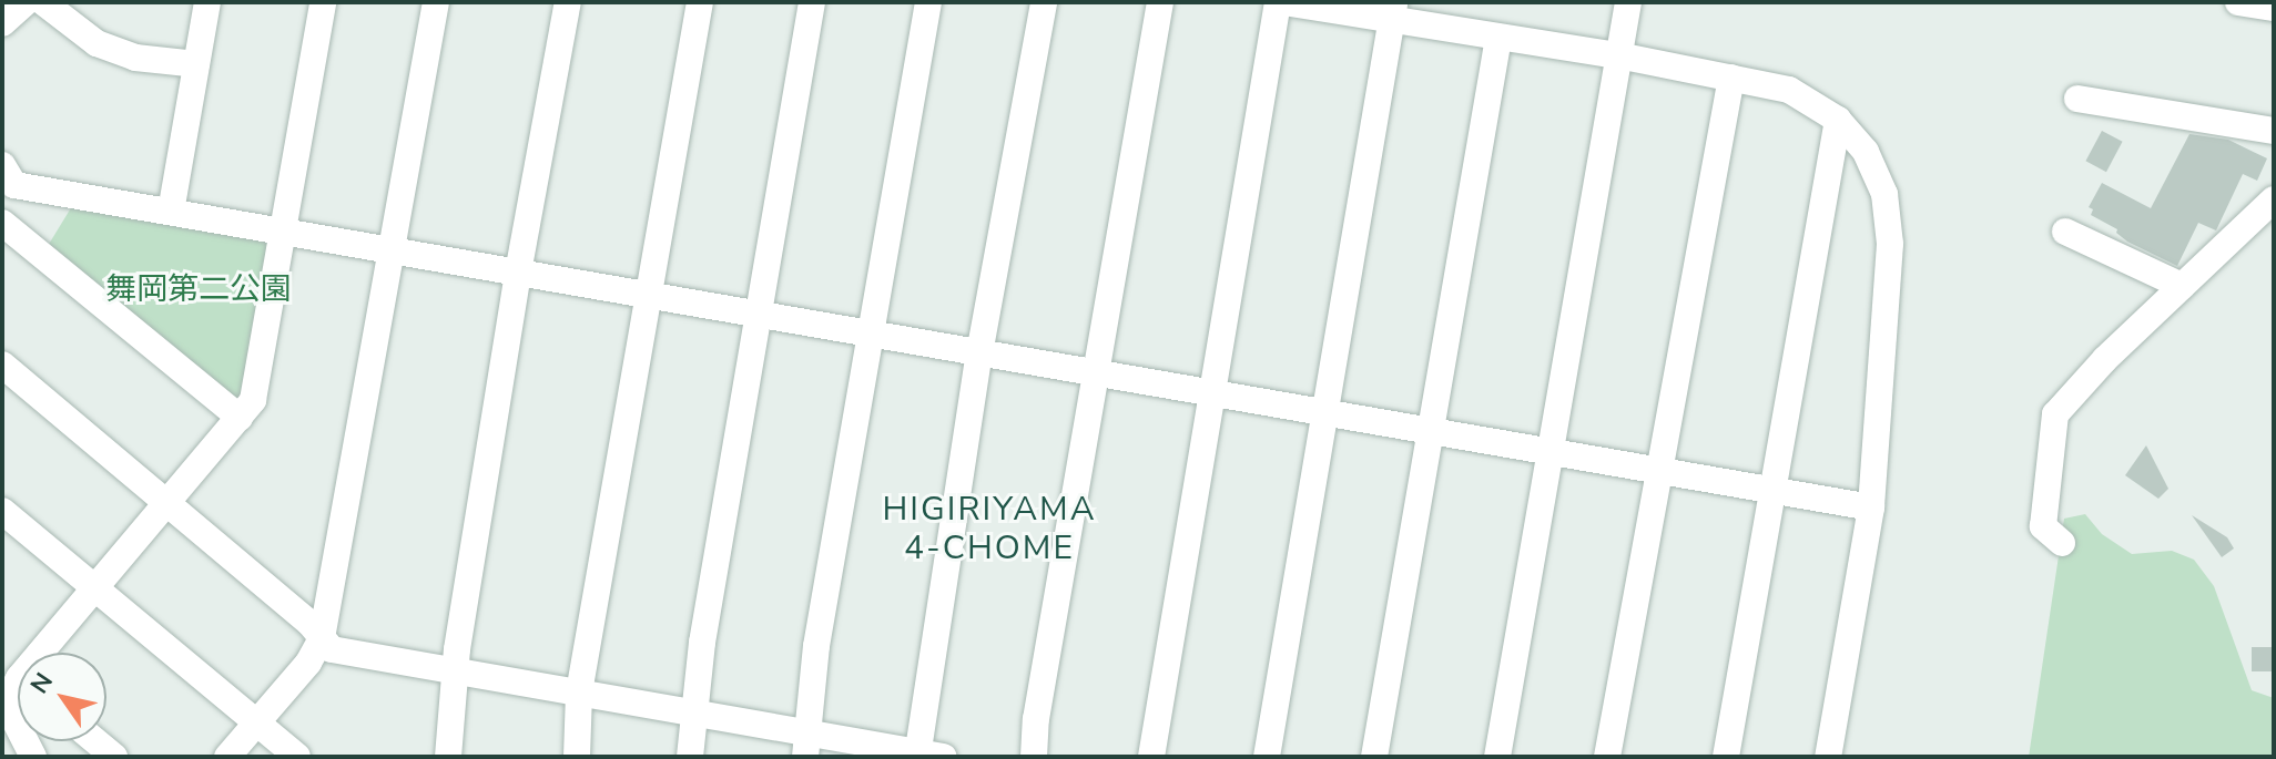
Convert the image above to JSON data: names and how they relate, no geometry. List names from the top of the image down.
{
  "districts": ["HIGIRIYAMA 4-CHOME"],
  "parks": ["舞岡第二公園"],
  "north": "top left"
}
